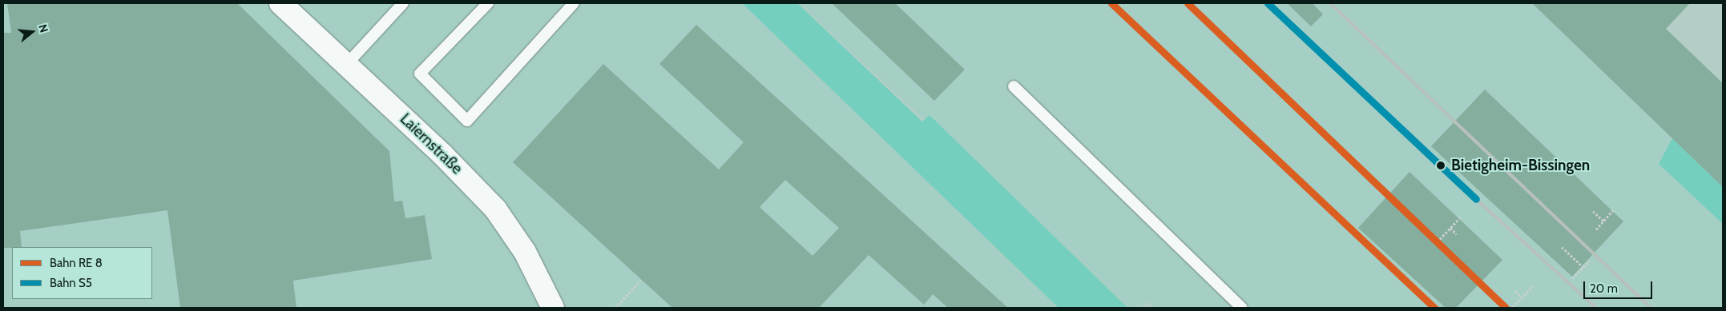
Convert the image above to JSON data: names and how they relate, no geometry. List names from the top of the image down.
{
  "streets": {
    "street": ["Laiernstraße"]
  },
  "places": ["Bietigheim-Bissingen"],
  "lines": ["rail line S5"],
  "legend": ["Bahn RE 8", "Bahn S5"],
  "scale_bar": "20 m",
  "north": "right"
}
